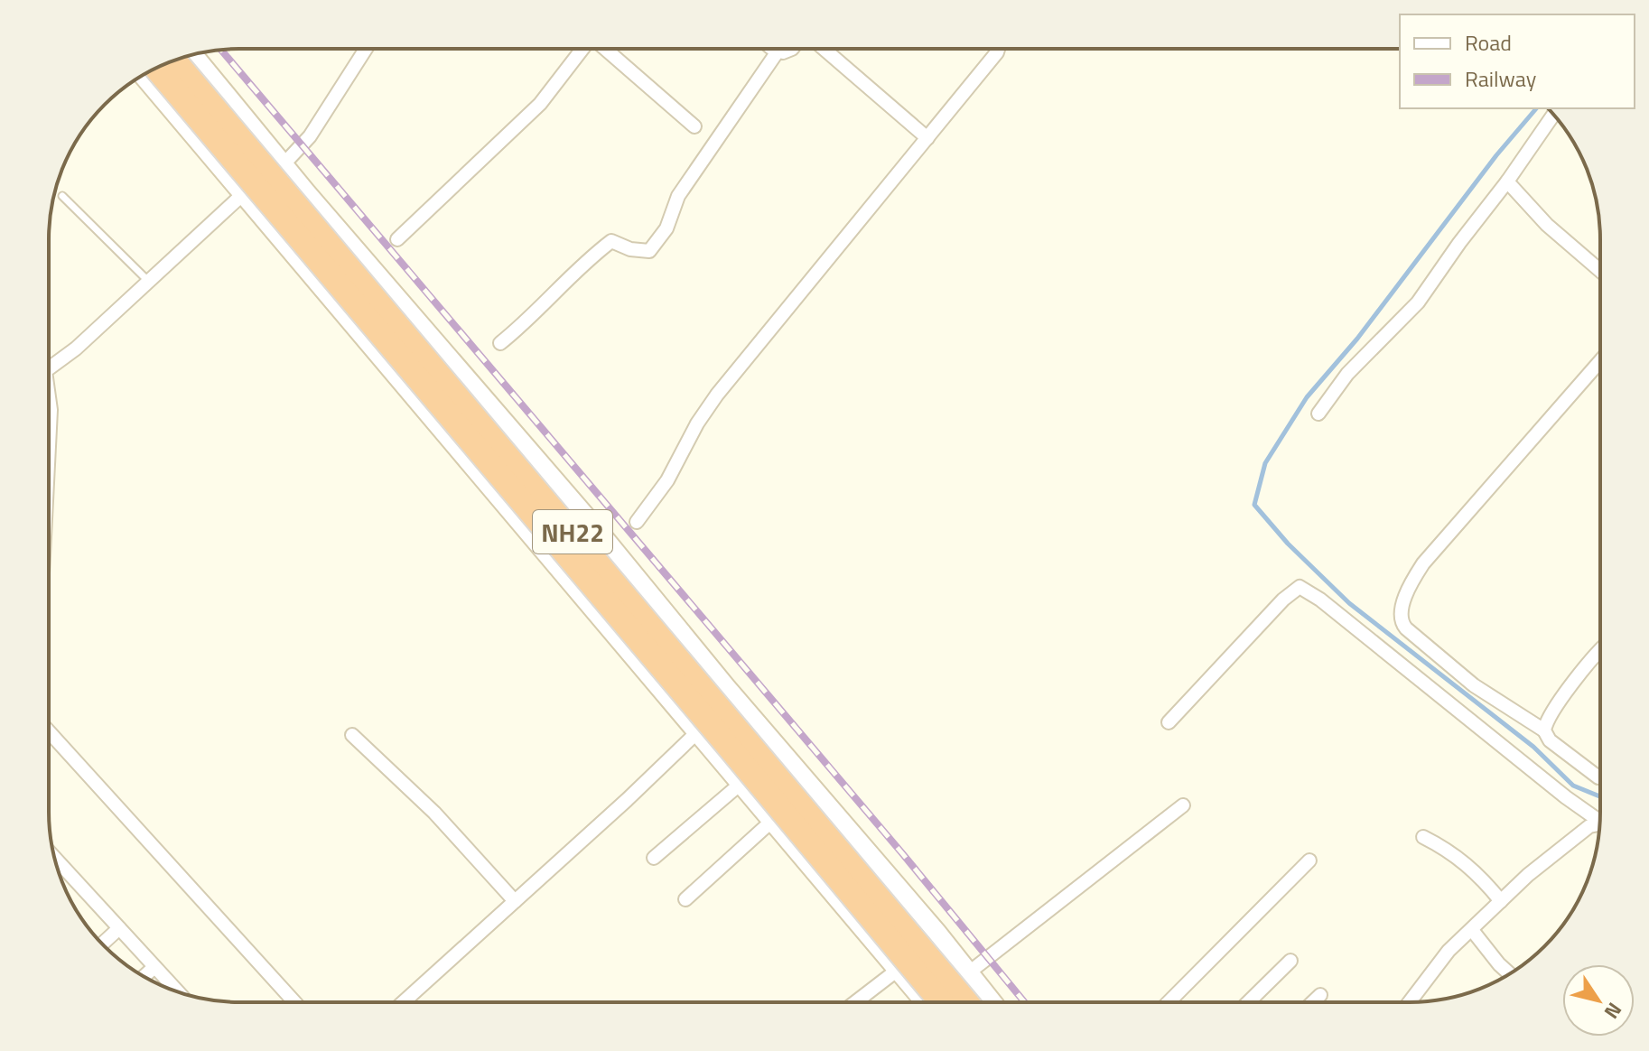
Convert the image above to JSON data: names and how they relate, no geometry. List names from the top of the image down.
{
  "streets": {
    "highway": ["NH22"]
  },
  "legend": ["Road", "Railway"],
  "north": "bottom right"
}
